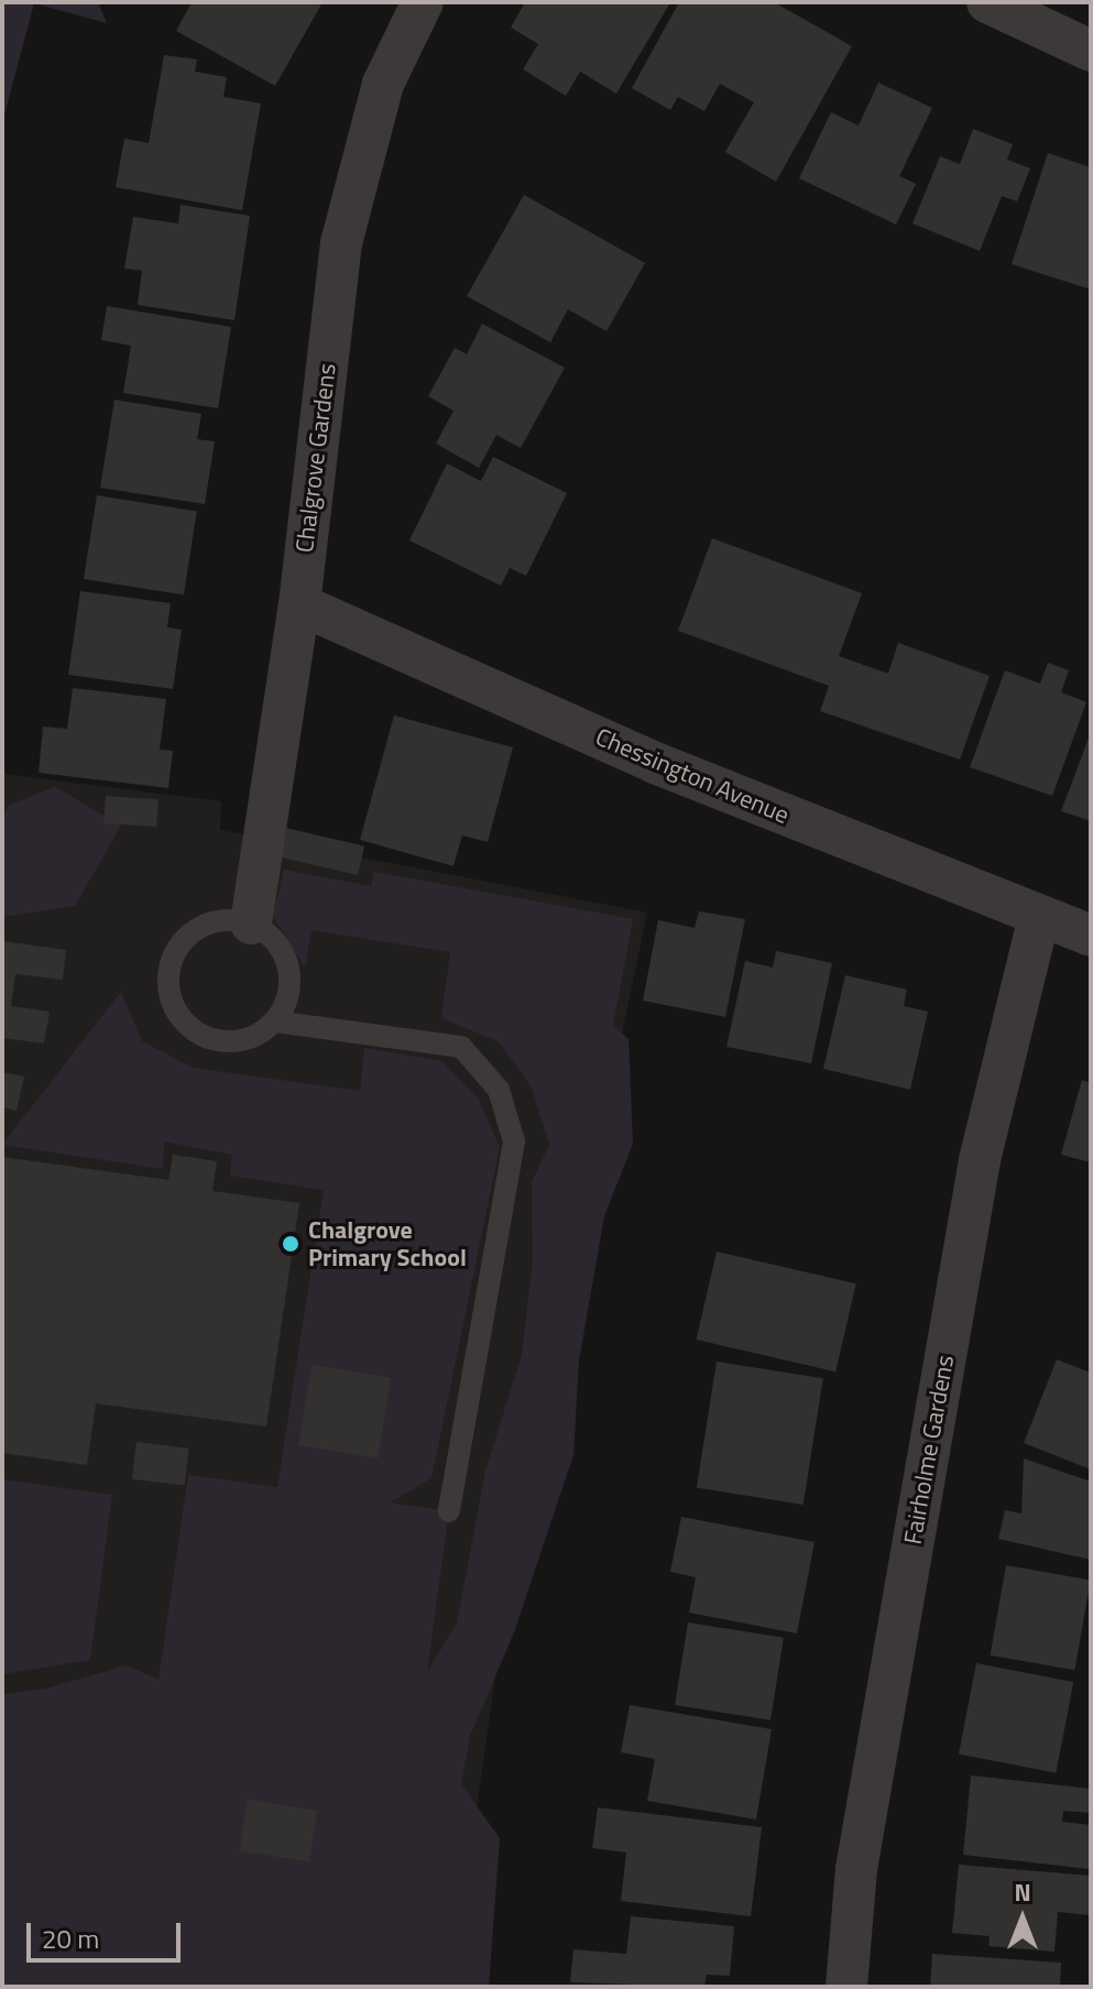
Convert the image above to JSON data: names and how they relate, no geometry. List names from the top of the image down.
{
  "streets": {
    "street": ["Chalgrove Gardens", "Chessington Avenue", "Fairholme Gardens"]
  },
  "crossings": [
    ["Chalgrove Gardens", "Chessington Avenue"],
    ["Chessington Avenue", "Fairholme Gardens"]
  ],
  "places": ["Chalgrove Primary School"],
  "scale_bar": "20 m",
  "north": "top"
}
